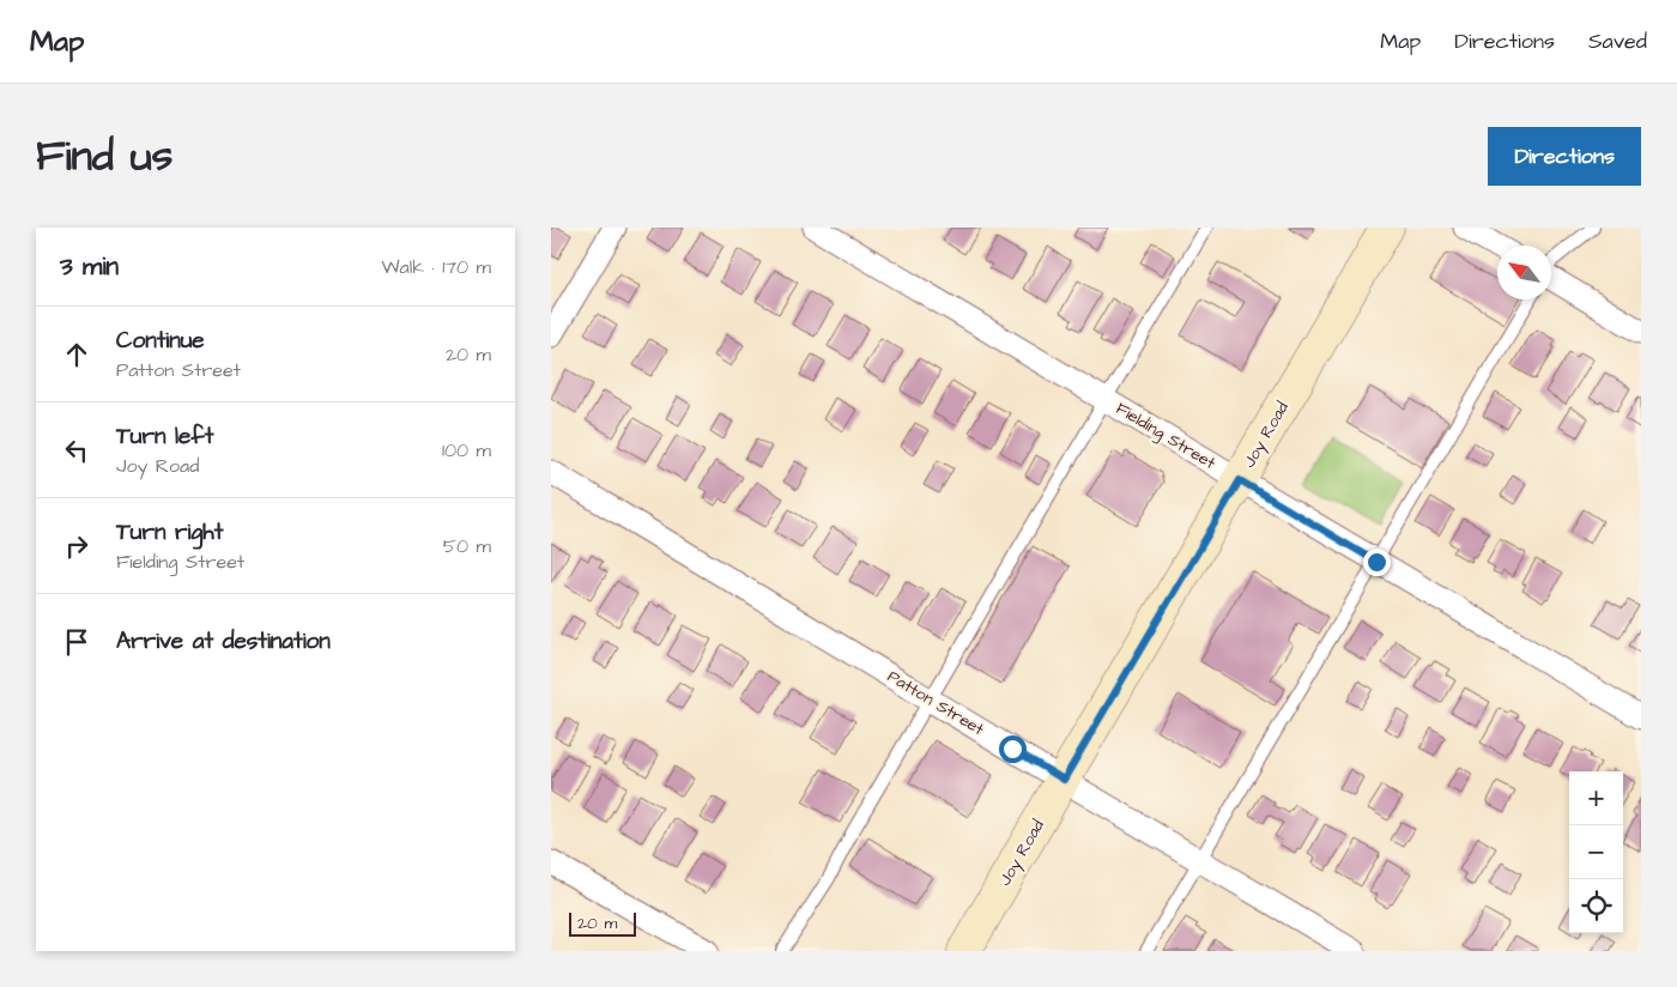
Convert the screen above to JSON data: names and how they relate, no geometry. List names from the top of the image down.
{
  "streets": {
    "main road": ["Joy Road"],
    "street": ["Fielding Street", "Patton Street"]
  },
  "crossings": [
    ["Joy Road", "Fielding Street"],
    ["Joy Road", "Patton Street"]
  ],
  "scale_bar": "20 m",
  "north": "top left",
  "page": {
    "header": "Map",
    "nav": ["Map", "Directions", "Saved"],
    "title": "Find us",
    "buttons": "Directions",
    "heading": ["3 min", "Walk · 170 m"],
    "list": [
      ["Continue", "Patton Street", "20 m"],
      ["Turn left", "Joy Road", "100 m"],
      ["Turn right", "Fielding Street", "50 m"],
      "Arrive at destination"
    ],
    "map_buttons": ["+", "−"],
    "scale": "20 m"
  }
}
